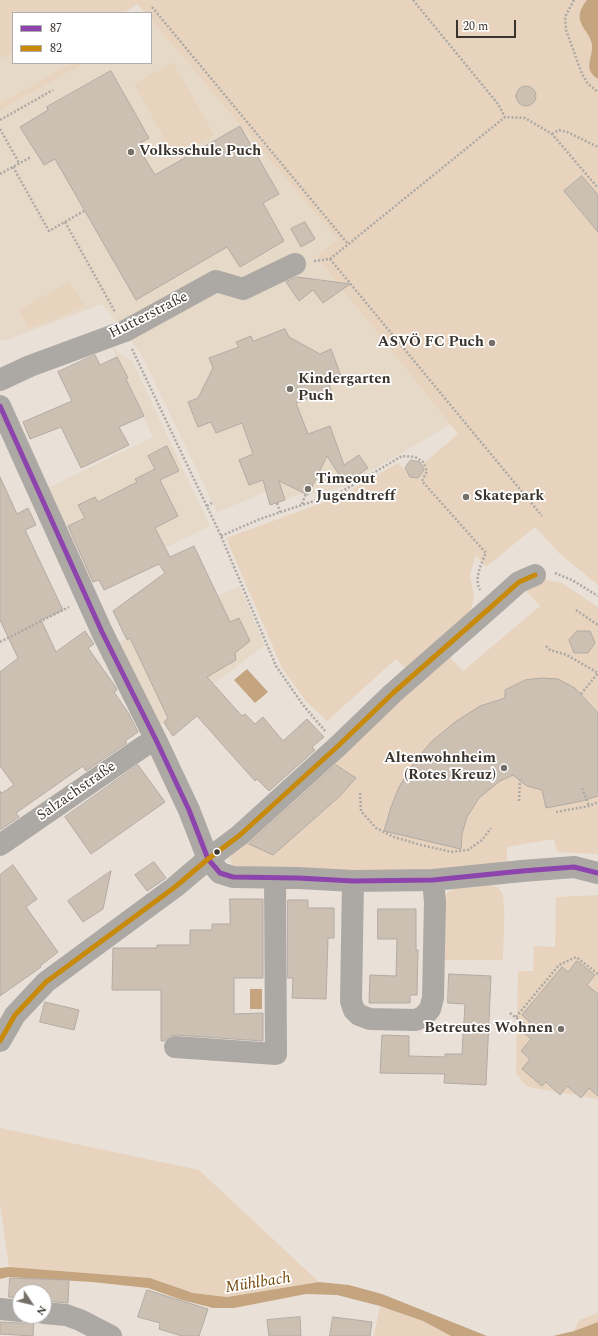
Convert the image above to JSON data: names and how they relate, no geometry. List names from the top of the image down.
{
  "streets": {
    "street": ["Hutterstraße", "Salzachstraße"]
  },
  "water": ["Mühlbach"],
  "places": [
    "Volksschule Puch",
    "ASVÖ FC Puch",
    "Kindergarten Puch",
    "Timeout Jugendtreff",
    "Skatepark",
    "Altenwohnheim (Rotes Kreuz)",
    "Betreutes Wohnen"
  ],
  "lines": ["transit line 87", "transit line 82"],
  "legend": ["87", "82"],
  "scale_bar": "20 m",
  "north": "bottom right"
}
